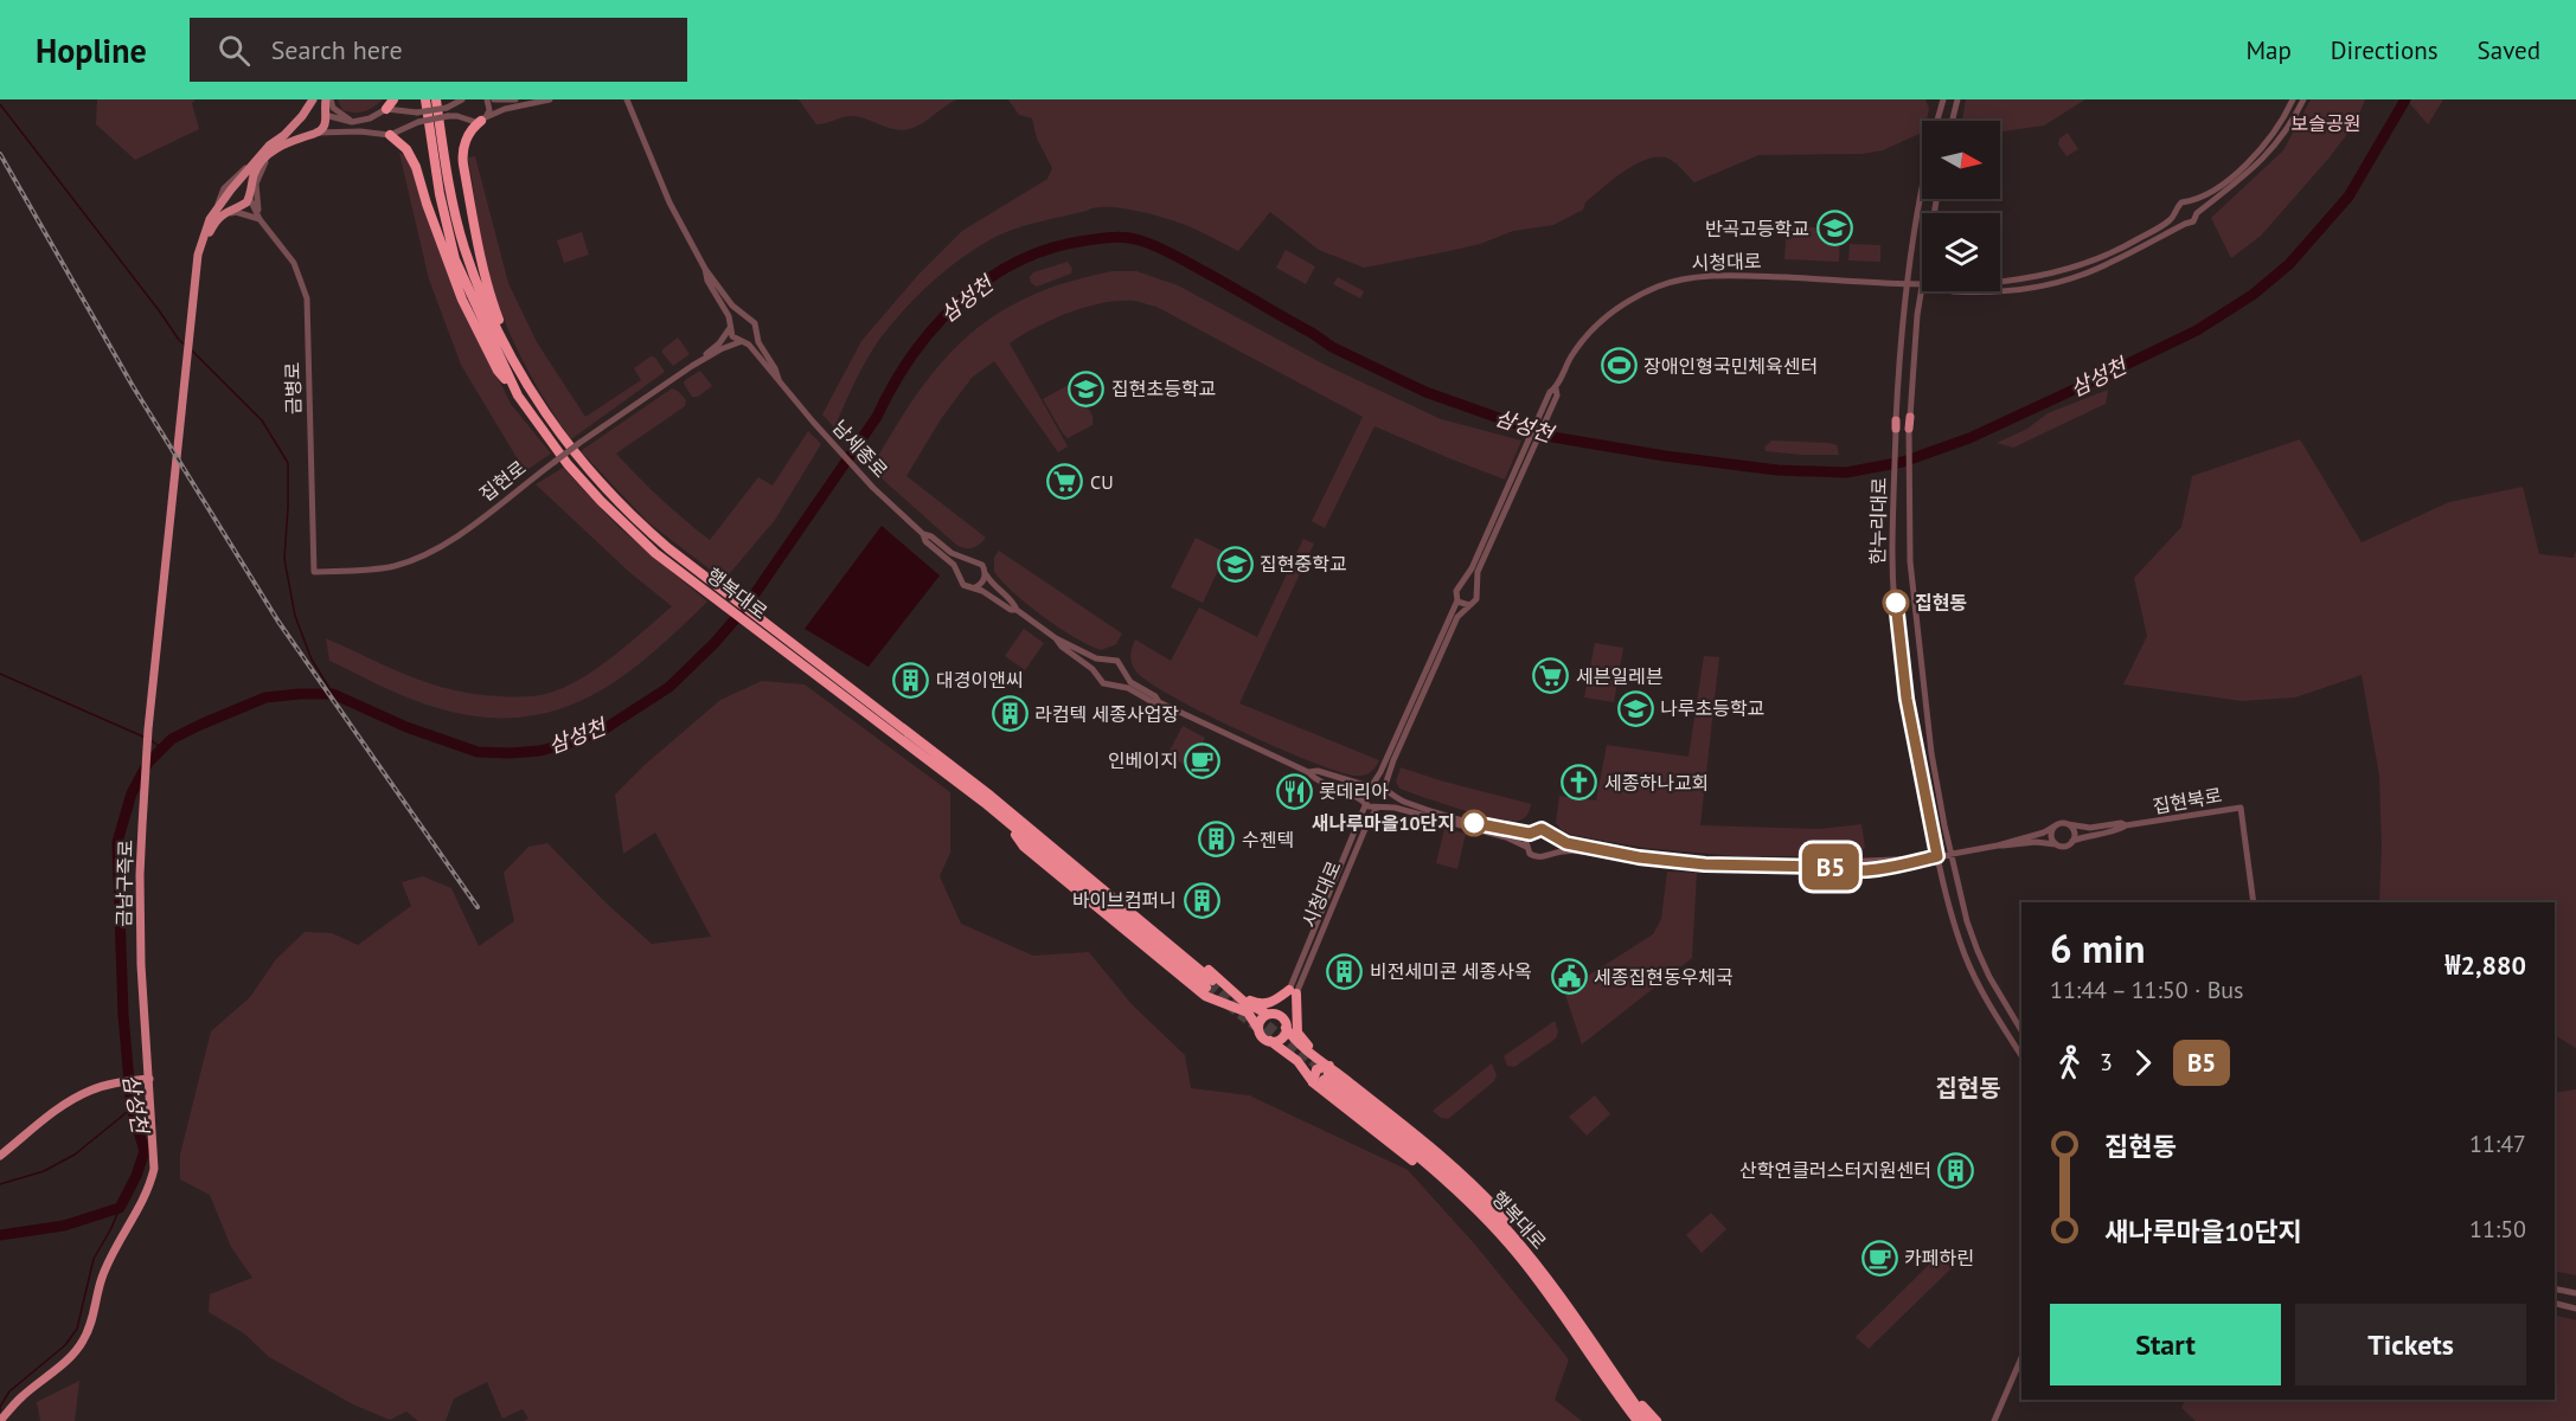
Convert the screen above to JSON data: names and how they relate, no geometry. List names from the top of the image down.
{
  "streets": {
    "highway": ["행복대로"],
    "main road": ["한누리대로", "금남구즉로"],
    "street": [
      "시청대로",
      "금병로",
      "남세종로",
      "집현로",
      "집현북로"
    ]
  },
  "crossings": [
    ["시청대로", "한누리대로"],
    ["금병로", "집현로"],
    ["남세종로", "집현로"]
  ],
  "districts": ["집현동"],
  "water": ["삼성천"],
  "parks": ["보슬공원"],
  "places": {
    "school or university": [
      "반곡고등학교",
      "집현초등학교",
      "집현중학교",
      "나루초등학교"
    ],
    "sports": ["장애인형국민체육센터"],
    "supermarket": ["CU", "세븐일레븐"],
    "other": ["집현동", "새나루마을10단지"],
    "building": [
      "대경이앤씨",
      "라컴텍 세종사업장",
      "수젠텍",
      "바이브컴퍼니",
      "비전세미콘 세종사옥",
      "산학연클러스터지원센터"
    ],
    "cafe": ["인베이지", "카페하린"],
    "church": ["세종하나교회"],
    "restaurant": ["롯데리아"],
    "public building": ["세종집현동우체국"]
  },
  "lines": ["bus line B5"],
  "north": "right",
  "page": {
    "header": "Hopline",
    "search": "Search here",
    "nav": ["Map", "Directions", "Saved"],
    "on_map": "B5",
    "heading": ["6 min", "11:44 – 11:50 · Bus", "₩2,880"],
    "legs": ["3", "B5"],
    "list": [
      {
        "name": "집현동",
        "value": "11:47"
      },
      {
        "name": "새나루마을10단지",
        "value": "11:50"
      }
    ],
    "buttons": ["Start", "Tickets"]
  }
}
